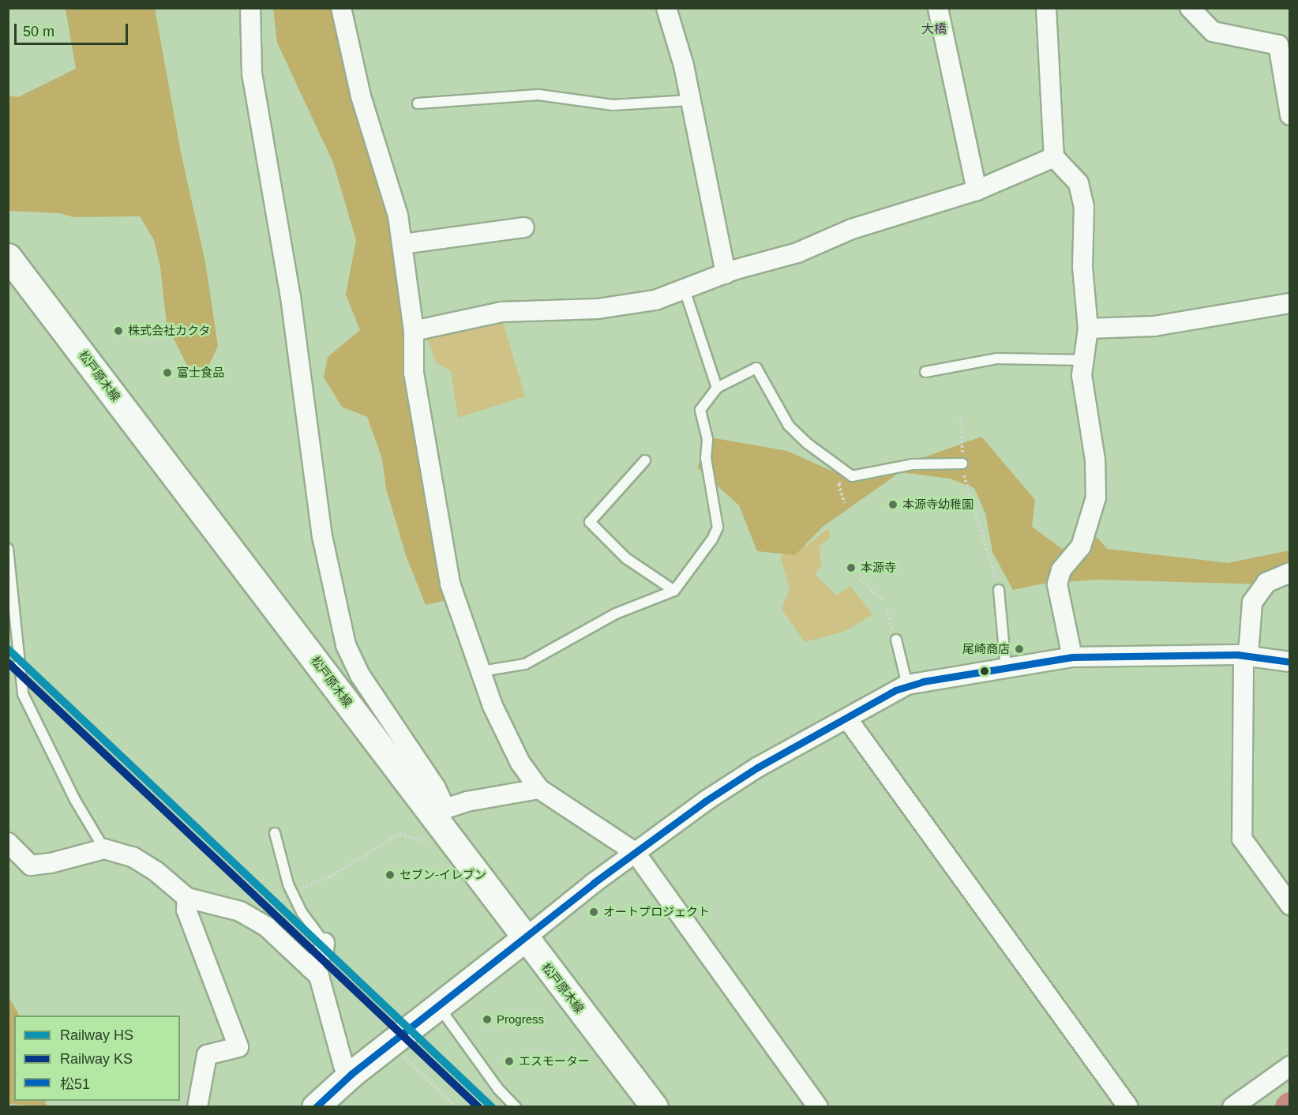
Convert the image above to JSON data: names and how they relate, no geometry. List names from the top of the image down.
{
  "streets": {
    "main road": ["松戸原木線"]
  },
  "districts": ["大橋"],
  "places": [
    "株式会社カクタ",
    "富士食品",
    "本源寺幼稚園",
    "本源寺",
    "尾崎商店",
    "セブン-イレブン",
    "オートプロジェクト",
    "Progress",
    "エスモーター"
  ],
  "lines": ["rail line HS", "transit line 松51", "rail line KS"],
  "legend": ["Railway HS", "Railway KS", "松51"],
  "scale_bar": "50 m"
}
